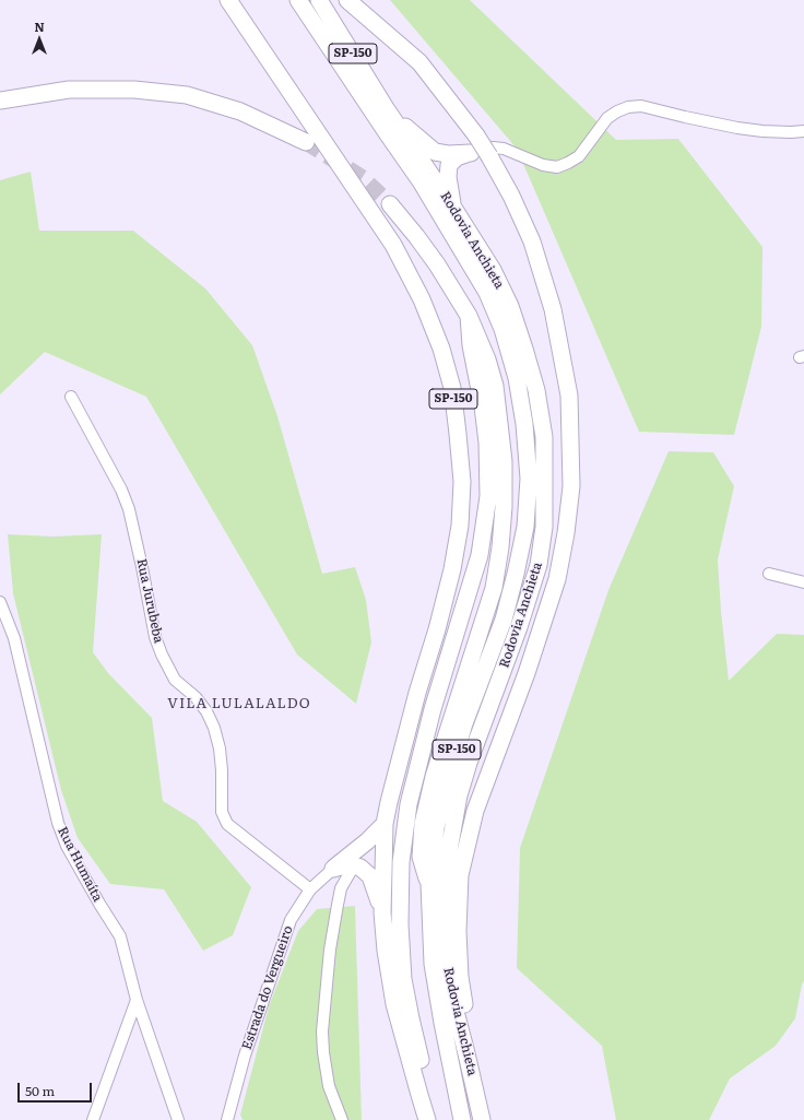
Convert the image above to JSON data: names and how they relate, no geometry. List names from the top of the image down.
{
  "streets": {
    "highway": ["SP-150", "Rodovia Anchieta"],
    "street": ["Rua Jurubeba", "Rua Humaíta", "Estrada do Vergueiro"]
  },
  "crossings": [
    ["Rua Jurubeba", "Estrada do Vergueiro"]
  ],
  "districts": ["VILA LULALALDO"],
  "scale_bar": "50 m",
  "north": "top"
}
